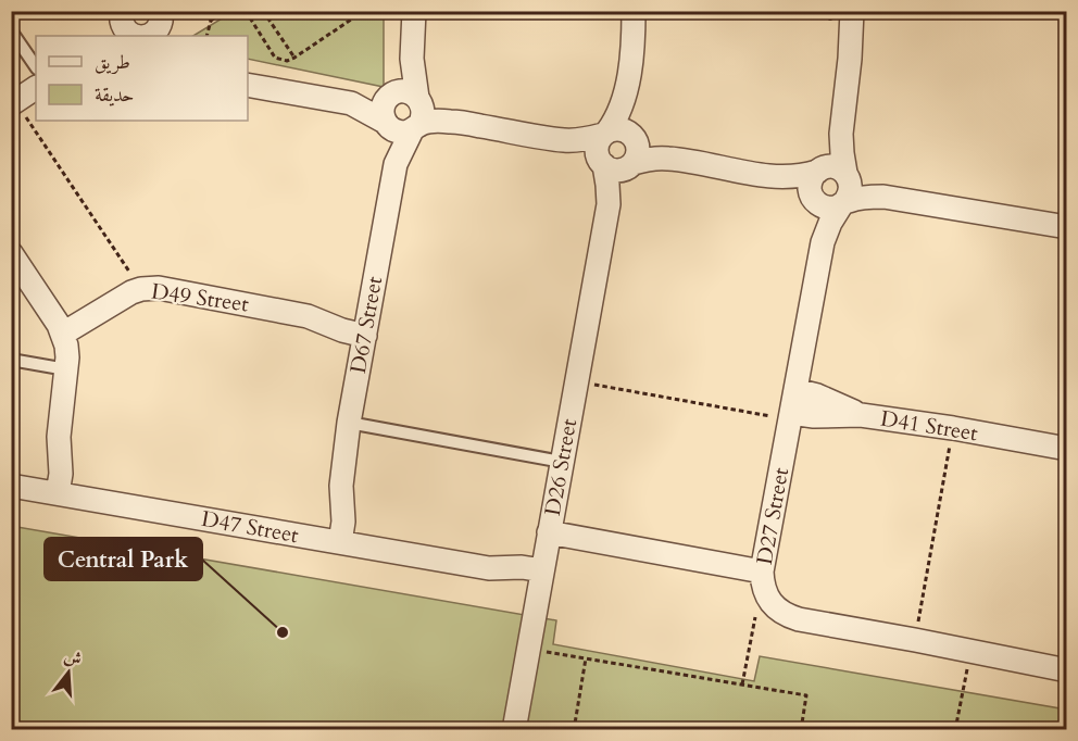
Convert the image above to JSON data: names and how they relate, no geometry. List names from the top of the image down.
{
  "streets": {
    "street": [
      "D49 Street",
      "D67 Street",
      "D41 Street",
      "D26 Street",
      "D27 Street",
      "D47 Street"
    ]
  },
  "crossings": [
    ["D49 Street", "D67 Street"],
    ["D67 Street", "D47 Street"],
    ["D41 Street", "D27 Street"],
    ["D26 Street", "D47 Street"]
  ],
  "places": ["Central Park"],
  "legend": ["طريق", "حديقة"],
  "north": "top"
}
